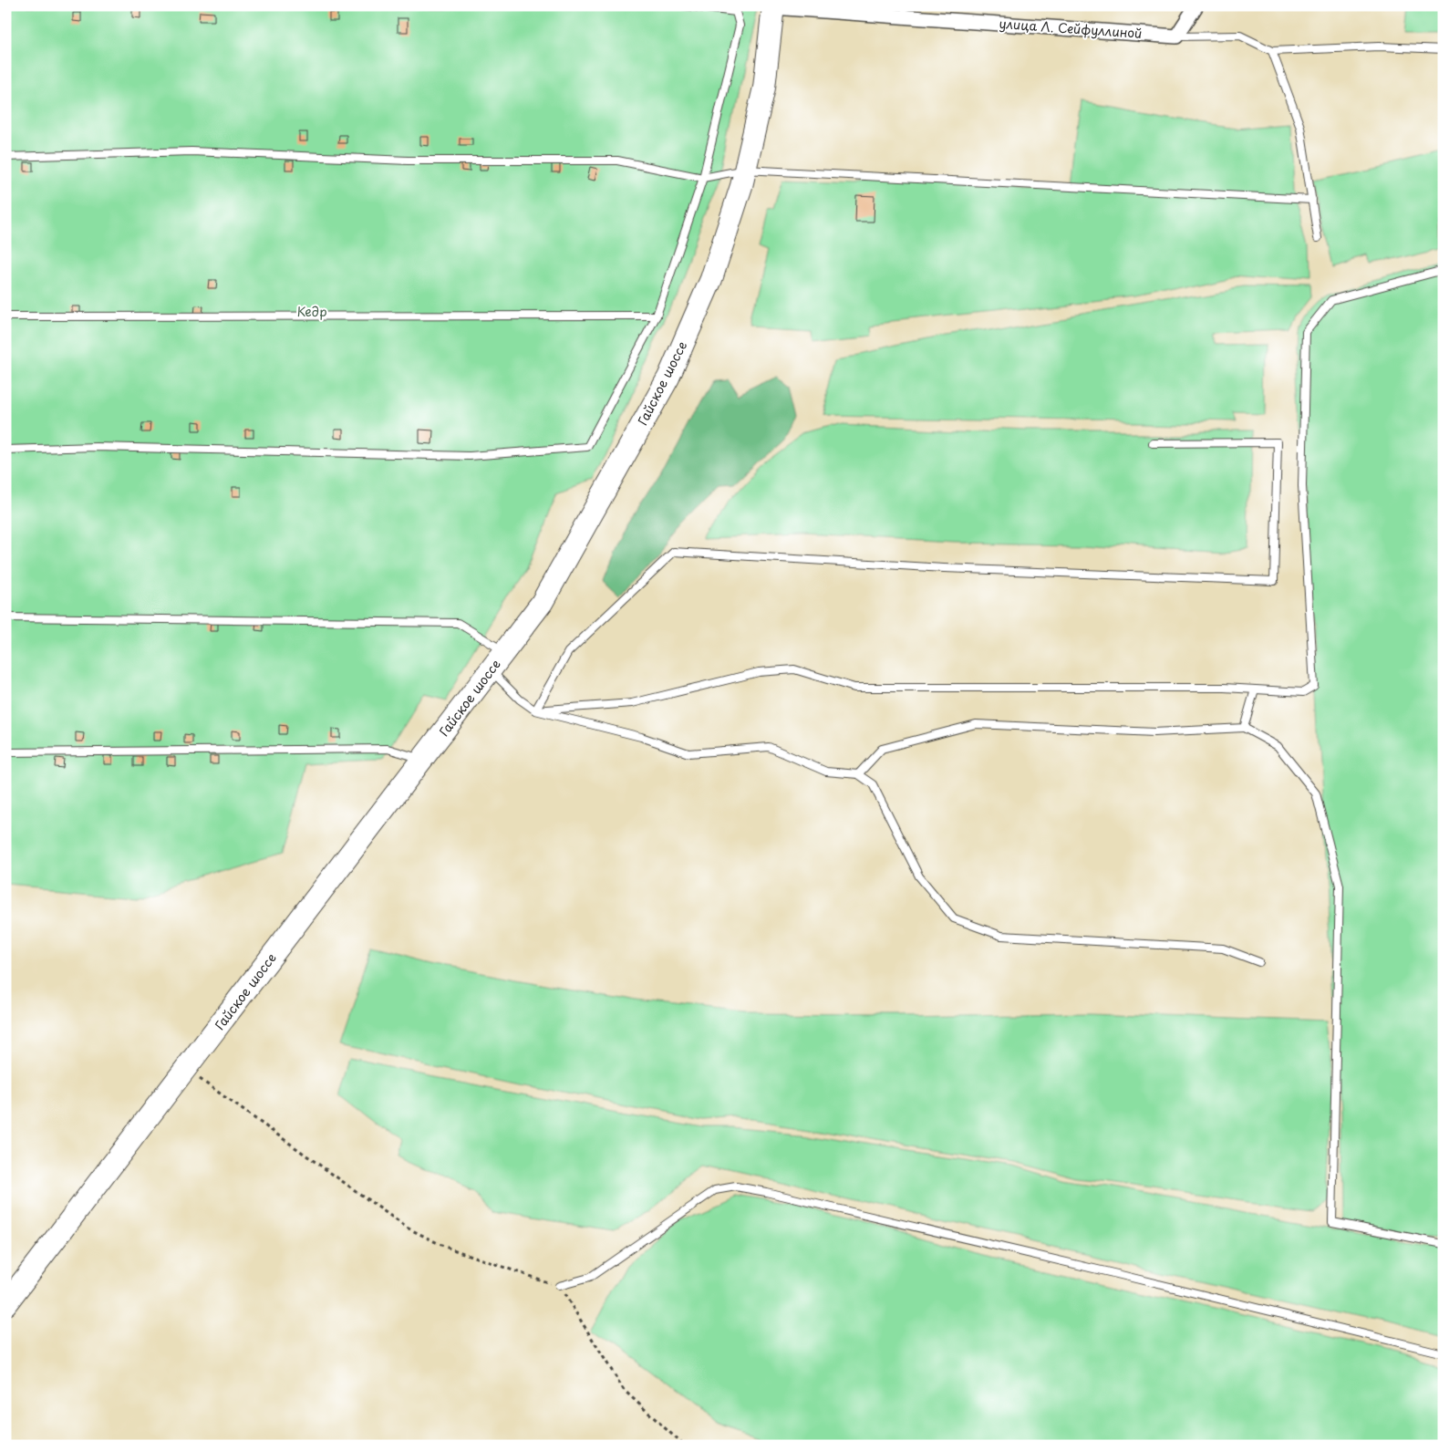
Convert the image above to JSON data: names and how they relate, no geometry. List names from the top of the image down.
{
  "streets": {
    "main road": ["Гайское шоссе"],
    "street": ["улица Л. Сейфуллиной"]
  },
  "crossings": [
    ["улица Л. Сейфуллиной", "Гайское шоссе"]
  ],
  "parks": ["Кедр"]
}
